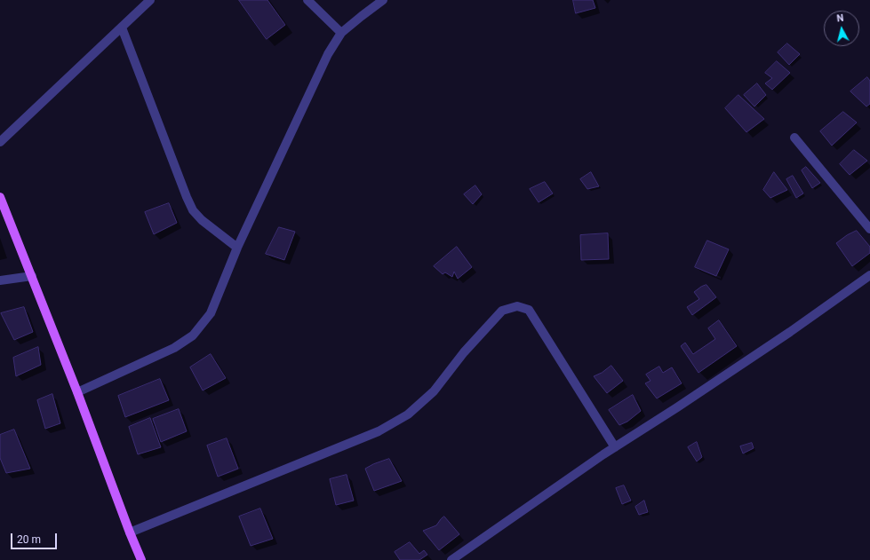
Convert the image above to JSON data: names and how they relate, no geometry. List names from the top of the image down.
{
  "scale_bar": "20 m",
  "north": "top"
}
